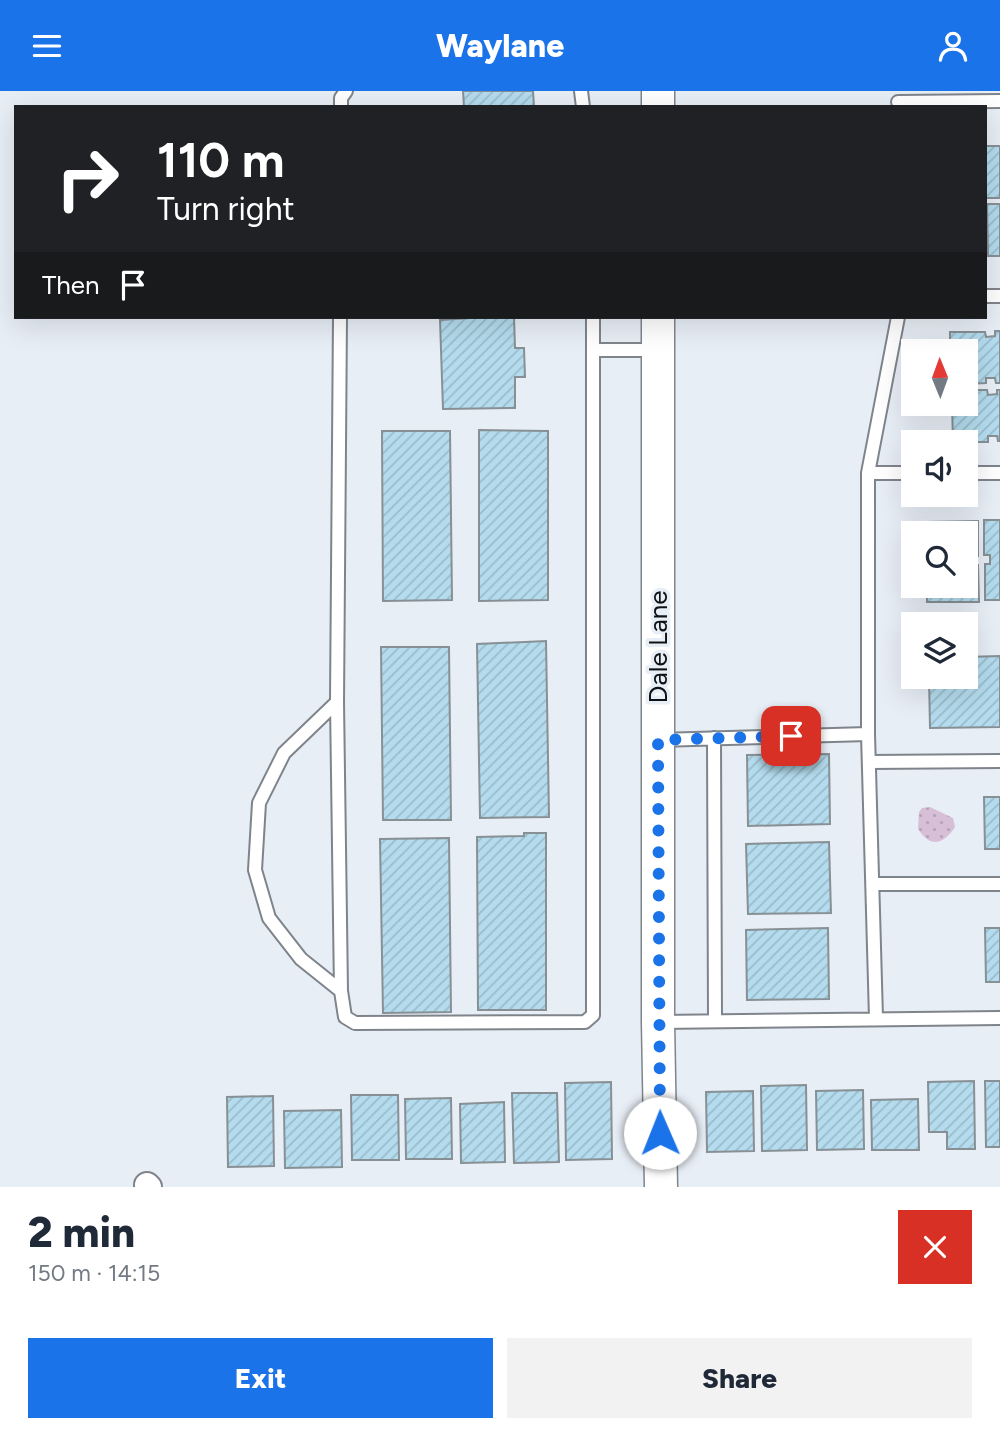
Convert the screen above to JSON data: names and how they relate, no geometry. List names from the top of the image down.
{
  "streets": {
    "street": ["Dale Lane"]
  },
  "north": "top",
  "page": {
    "header": "Waylane",
    "turn": ["110 m", "Turn right"],
    "then": "Then",
    "heading": ["2 min", "150 m · 14:15"],
    "buttons": ["Exit", "Share"]
  }
}
